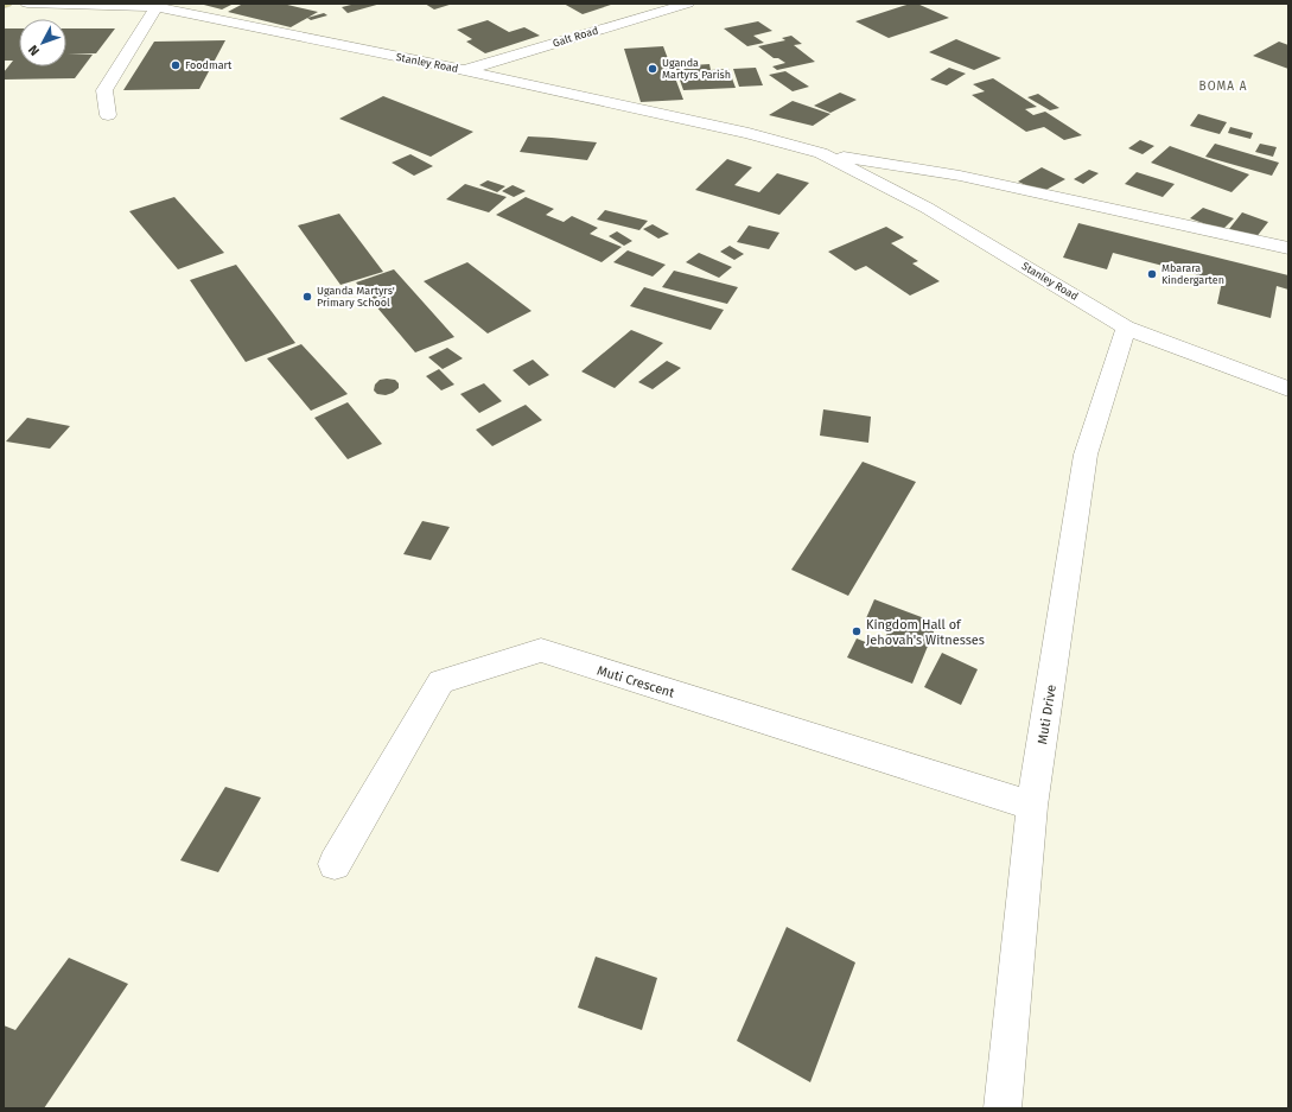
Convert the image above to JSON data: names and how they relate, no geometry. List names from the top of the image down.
{
  "streets": {
    "street": [
      "Galt Road",
      "Stanley Road",
      "Muti Crescent",
      "Muti Drive"
    ]
  },
  "crossings": [
    ["Galt Road", "Stanley Road"],
    ["Stanley Road", "Muti Drive"],
    ["Muti Crescent", "Muti Drive"]
  ],
  "districts": ["BOMA A"],
  "places": [
    "Foodmart",
    "Uganda Martyrs Parish",
    "Mbarara Kindergarten",
    "Uganda Martyrs' Primary School",
    "Kingdom Hall of Jehovah's Witnesses"
  ],
  "north": "bottom left"
}
